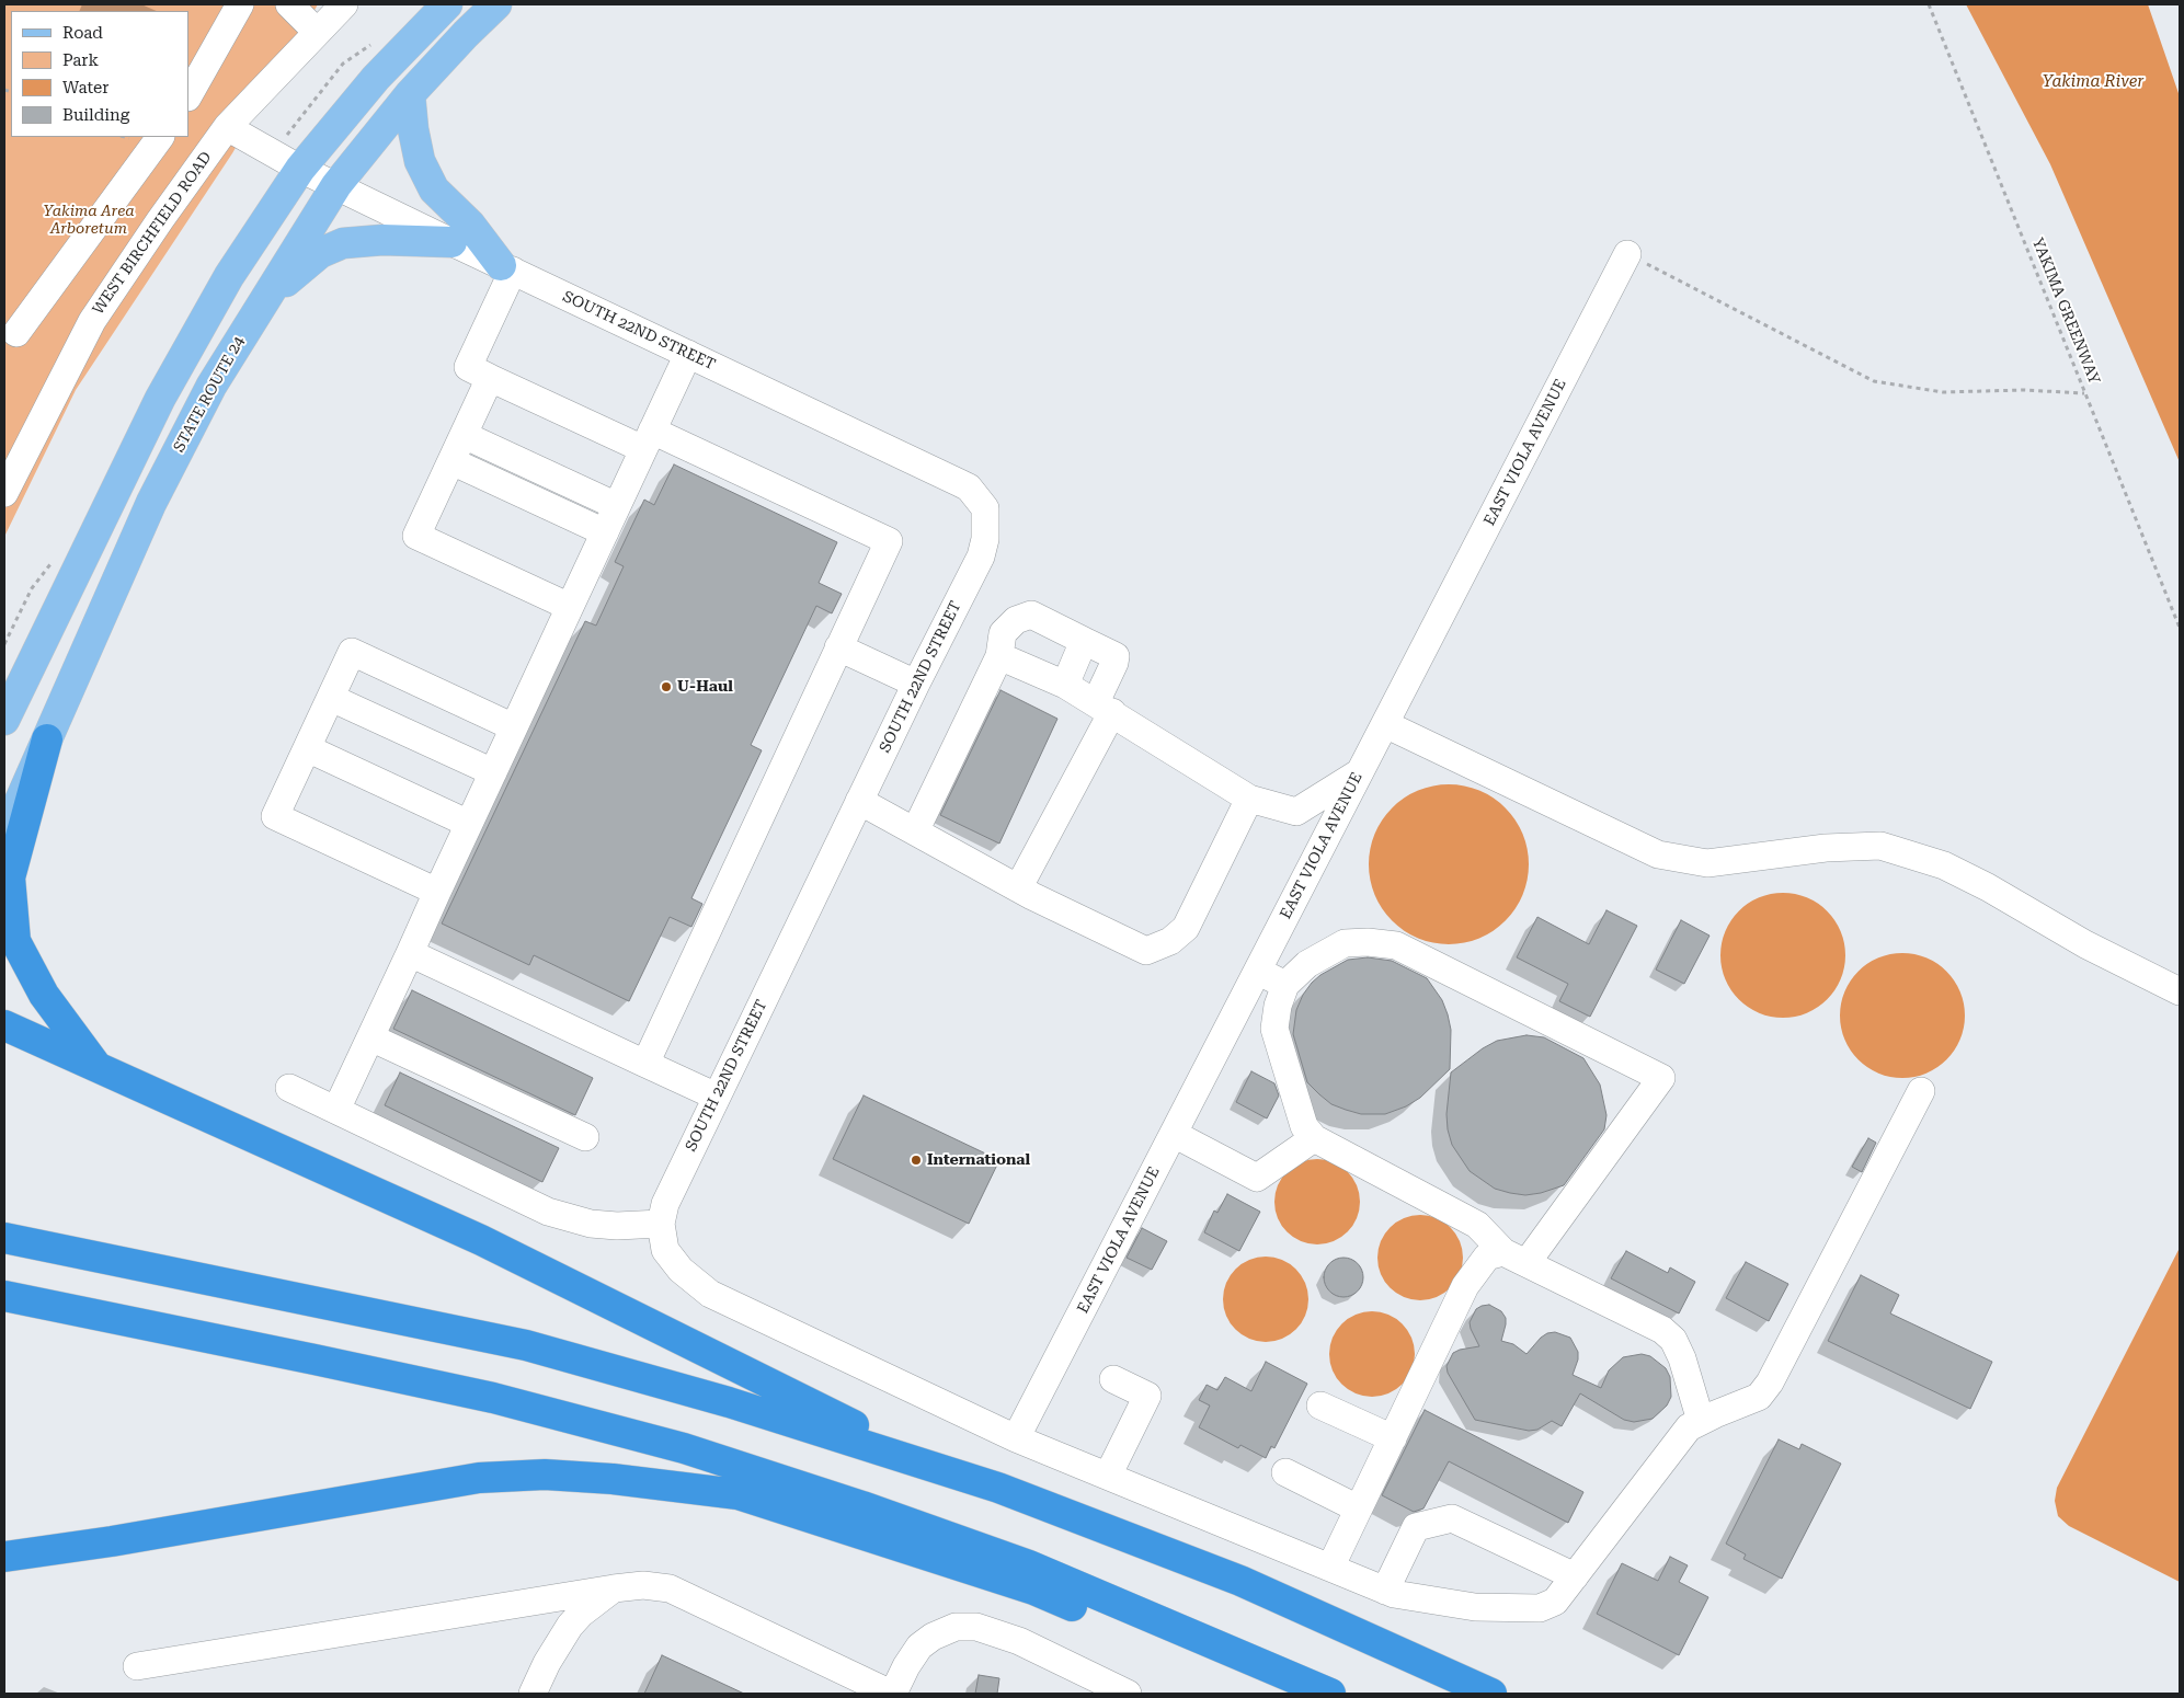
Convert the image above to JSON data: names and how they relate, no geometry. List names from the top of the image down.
{
  "streets": {
    "main road": ["STATE ROUTE 24"],
    "street": ["WEST BIRCHFIELD ROAD", "SOUTH 22ND STREET", "EAST VIOLA AVENUE"],
    "path": ["YAKIMA GREENWAY"]
  },
  "crossings": [
    ["WEST BIRCHFIELD ROAD", "SOUTH 22ND STREET"],
    ["SOUTH 22ND STREET", "STATE ROUTE 24"],
    ["SOUTH 22ND STREET", "EAST VIOLA AVENUE"]
  ],
  "water": ["Yakima River"],
  "parks": ["Yakima Area Arboretum"],
  "places": ["U-Haul", "International"],
  "legend": [
    "Road",
    "Park",
    "Water",
    "Building"
  ]
}
